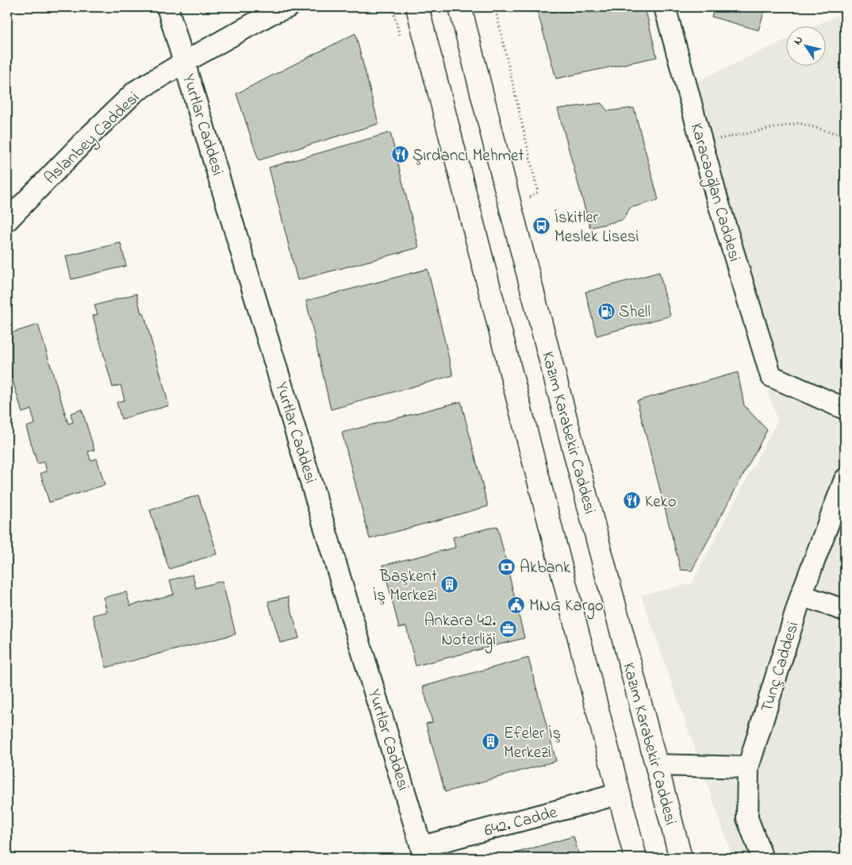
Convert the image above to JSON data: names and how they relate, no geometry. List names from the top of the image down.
{
  "streets": {
    "main road": ["Kazım Karabekir Caddesi"],
    "street": [
      "Yurtlar Caddesi",
      "Aslanbey Caddesi",
      "Karacaoğlan Caddesi",
      "Tunç Caddesi",
      "642. Cadde"
    ]
  },
  "crossings": [
    ["Yurtlar Caddesi", "Aslanbey Caddesi"],
    ["Yurtlar Caddesi", "642. Cadde"]
  ],
  "places": {
    "restaurant": ["Şırdancı Mehmet", "Keko"],
    "bus stop": ["İskitler Meslek Lisesi"],
    "fuel station": ["Shell"],
    "bank": ["Akbank"],
    "building": ["Başkent İş Merkezi", "Efeler İş Merkezi"],
    "public building": ["MNG Kargo"],
    "office": ["Ankara 42. Noterliği"]
  },
  "north": "top left"
}
